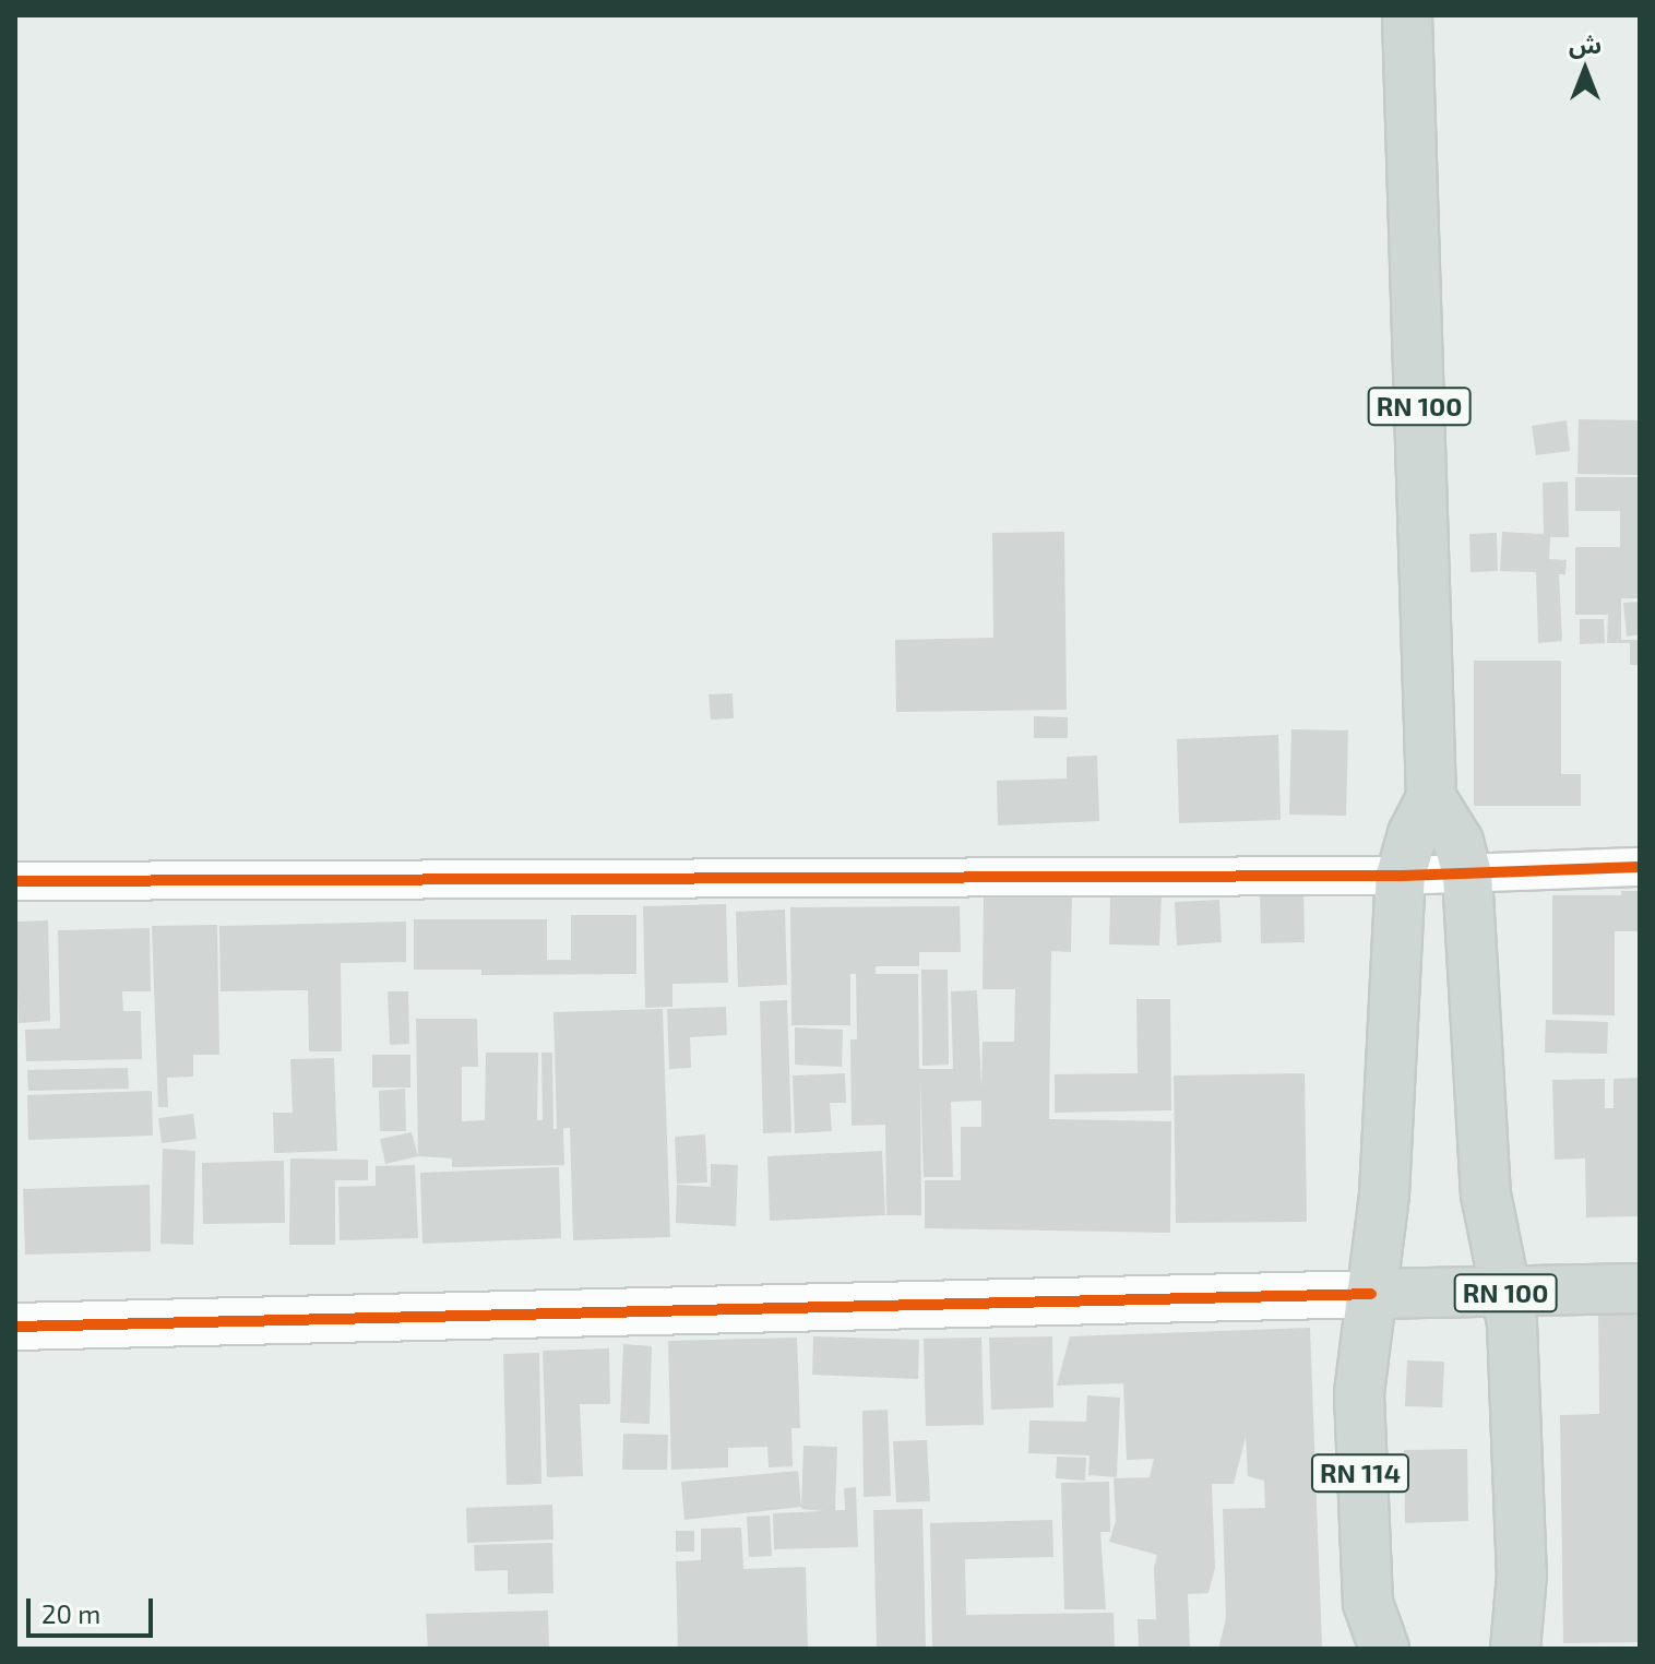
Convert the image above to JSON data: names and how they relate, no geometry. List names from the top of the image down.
{
  "streets": {
    "main road": ["RN 100", "RN 114"]
  },
  "crossings": [
    ["RN 100", "RN 114"]
  ],
  "scale_bar": "20 m",
  "north": "top"
}
